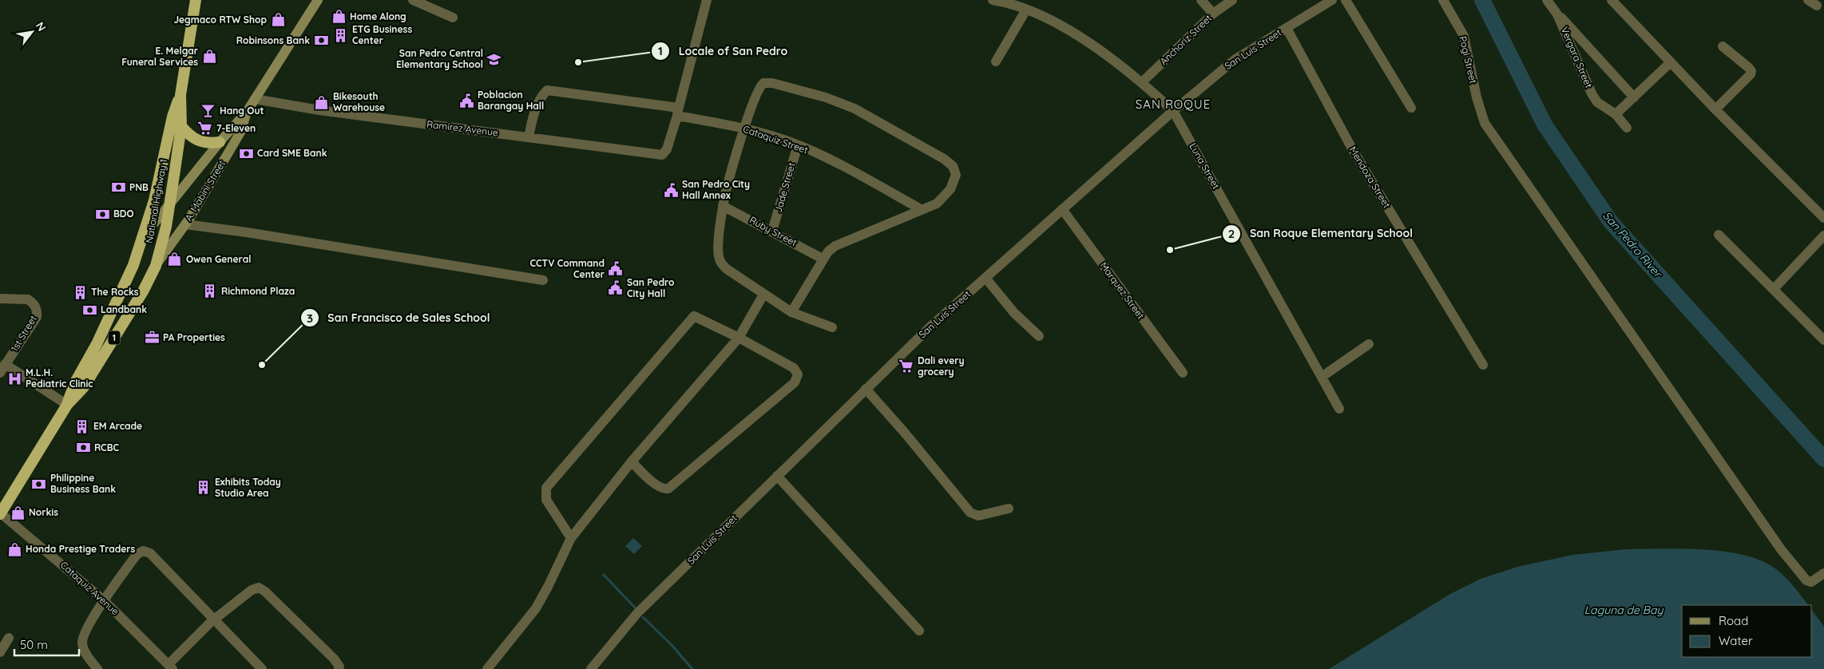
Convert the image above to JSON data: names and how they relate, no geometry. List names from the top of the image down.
{
  "streets": {
    "highway": ["National Highway 1", "1"],
    "main road": ["A. Mabini Street"],
    "street": [
      "Anchoriz Street",
      "San Luis Street",
      "Vergara Street",
      "Pogi Street",
      "Ramirez Avenue",
      "Cataquiz Street",
      "Luna Street",
      "Mendoza Street",
      "Jade Street",
      "Ruby Street",
      "Marquez Street",
      "1st Street",
      "Cataquiz Avenue"
    ]
  },
  "crossings": [
    ["Anchoriz Street", "Luna Street"],
    ["San Luis Street", "Luna Street"],
    ["San Luis Street", "Mendoza Street"],
    ["San Luis Street", "Marquez Street"],
    ["Ramirez Avenue", "Cataquiz Street"],
    ["Ramirez Avenue", "A. Mabini Street"],
    ["Cataquiz Street", "Jade Street"],
    ["Jade Street", "Ruby Street"],
    ["A. Mabini Street", "National Highway 1"],
    ["National Highway 1", "Cataquiz Avenue"]
  ],
  "districts": ["SAN ROQUE"],
  "water": ["San Pedro River", "Laguna de Bay"],
  "places": {
    "shop": [
      "Home Along",
      "Jegmaco RTW Shop",
      "E. Melgar Funeral Services",
      "Bikesouth Warehouse",
      "Owen General",
      "Norkis",
      "Honda Prestige Traders"
    ],
    "building": [
      "ETG Business Center",
      "Richmond Plaza",
      "The Rocks",
      "EM Arcade",
      "Exhibits Today Studio Area"
    ],
    "bank": [
      "Robinsons Bank",
      "Card SME Bank",
      "PNB",
      "BDO",
      "Landbank",
      "RCBC",
      "Philippine Business Bank"
    ],
    "school or university": ["San Pedro Central Elementary School"],
    "other": ["Locale of San Pedro", "San Roque Elementary School", "San Francisco de Sales School"],
    "public building": [
      "Poblacion Barangay Hall",
      "San Pedro City Hall Annex",
      "CCTV Command Center",
      "San Pedro City Hall"
    ],
    "bar": ["Hang Out"],
    "supermarket": ["7-Eleven", "Dali every grocery"],
    "office": ["PA Properties"],
    "hospital": ["M.L.H. Pediatric Clinic"]
  },
  "legend": ["Road", "Water"],
  "scale_bar": "50 m",
  "north": "top right"
}
